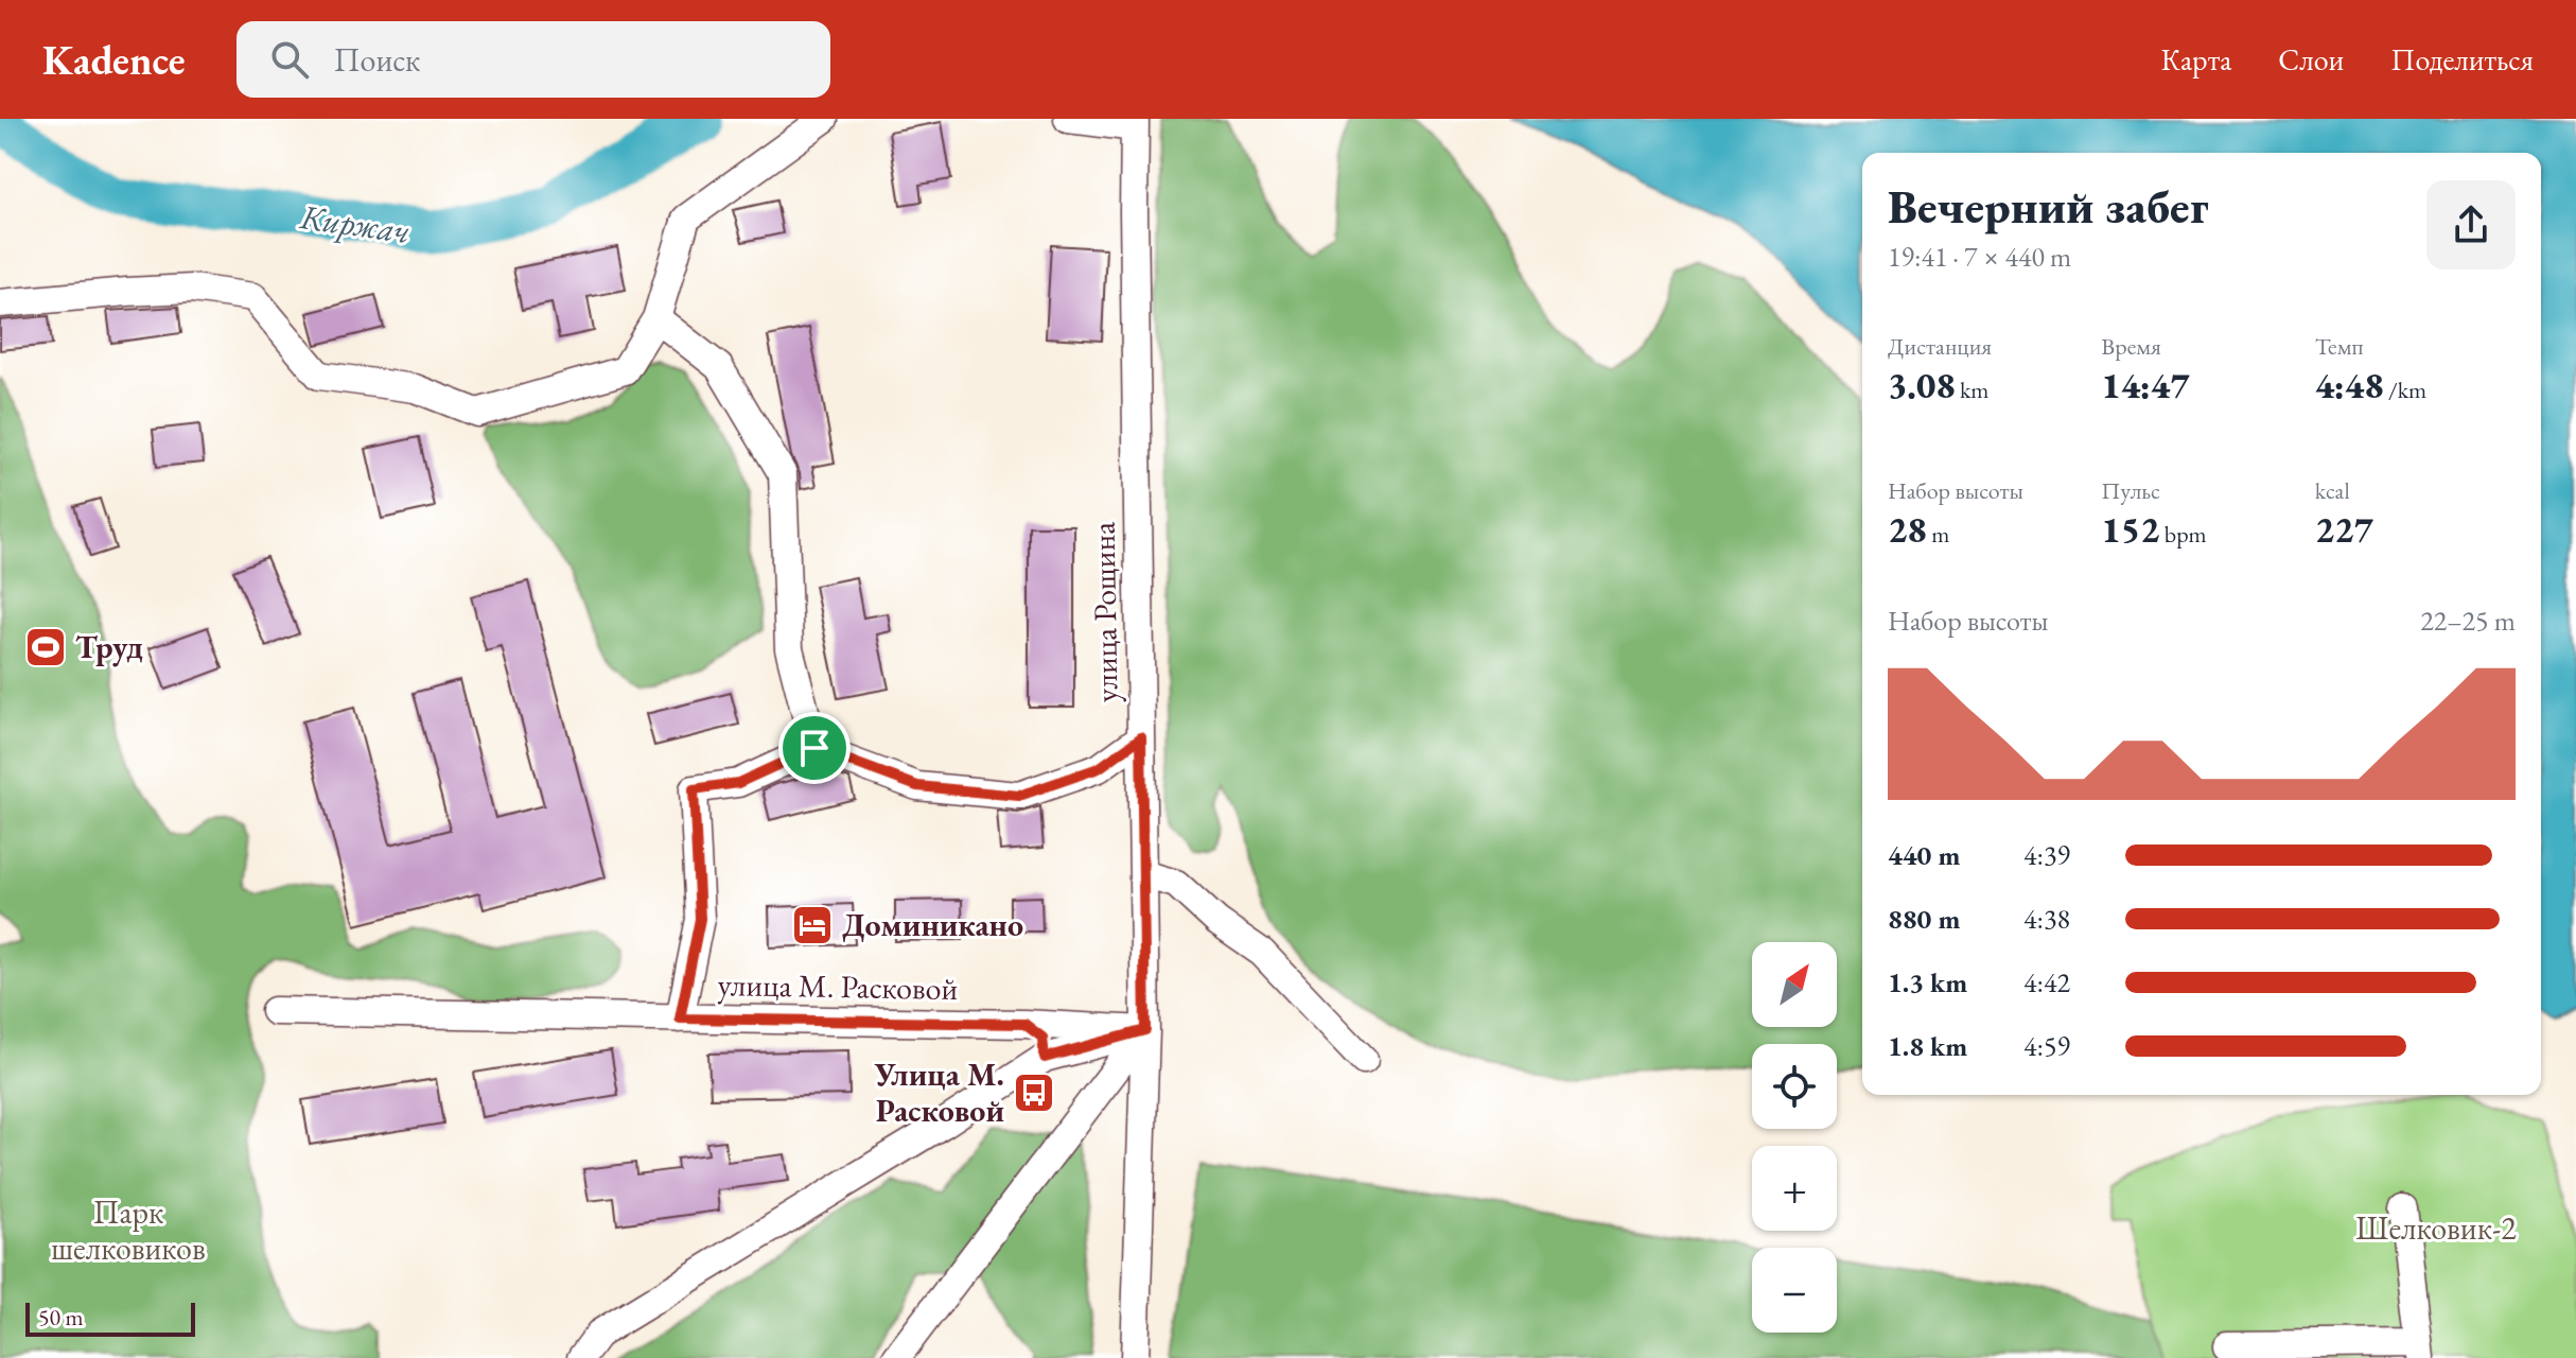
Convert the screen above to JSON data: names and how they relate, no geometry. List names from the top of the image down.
{
  "streets": {
    "street": ["улица Рощина", "улица М. Расковой"]
  },
  "crossings": [
    ["улица Рощина", "улица М. Расковой"]
  ],
  "water": ["Киржач"],
  "parks": ["Парк шелковиков", "Шелковик-2"],
  "places": {
    "sports": ["Труд"],
    "hotel": ["Доминикано"],
    "bus stop": ["Улица М. Расковой"]
  },
  "scale_bar": "50 m",
  "north": "top right",
  "page": {
    "header": "Kadence",
    "search": "Поиск",
    "nav": ["Карта", "Слои", "Поделиться"],
    "heading": ["Вечерний забег", "19:41 · 7 × 440 m"],
    "stats": [
      ["Дистанция", "3.08 km"],
      ["Время", "14:47"],
      ["Темп", "4:48 /km"],
      ["Набор высоты", "28 m"],
      ["Пульс", "152 bpm"],
      ["kcal", "227"]
    ],
    "chart": ["Набор высоты", "22–25 m"],
    "list": [
      {
        "name": "440 m",
        "note": "4:39"
      },
      {
        "name": "880 m",
        "note": "4:38"
      },
      {
        "name": "1.3 km",
        "note": "4:42"
      },
      {
        "name": "1.8 km",
        "note": "4:59"
      }
    ],
    "map_buttons": ["+", "−"],
    "scale": "50 m"
  }
}
